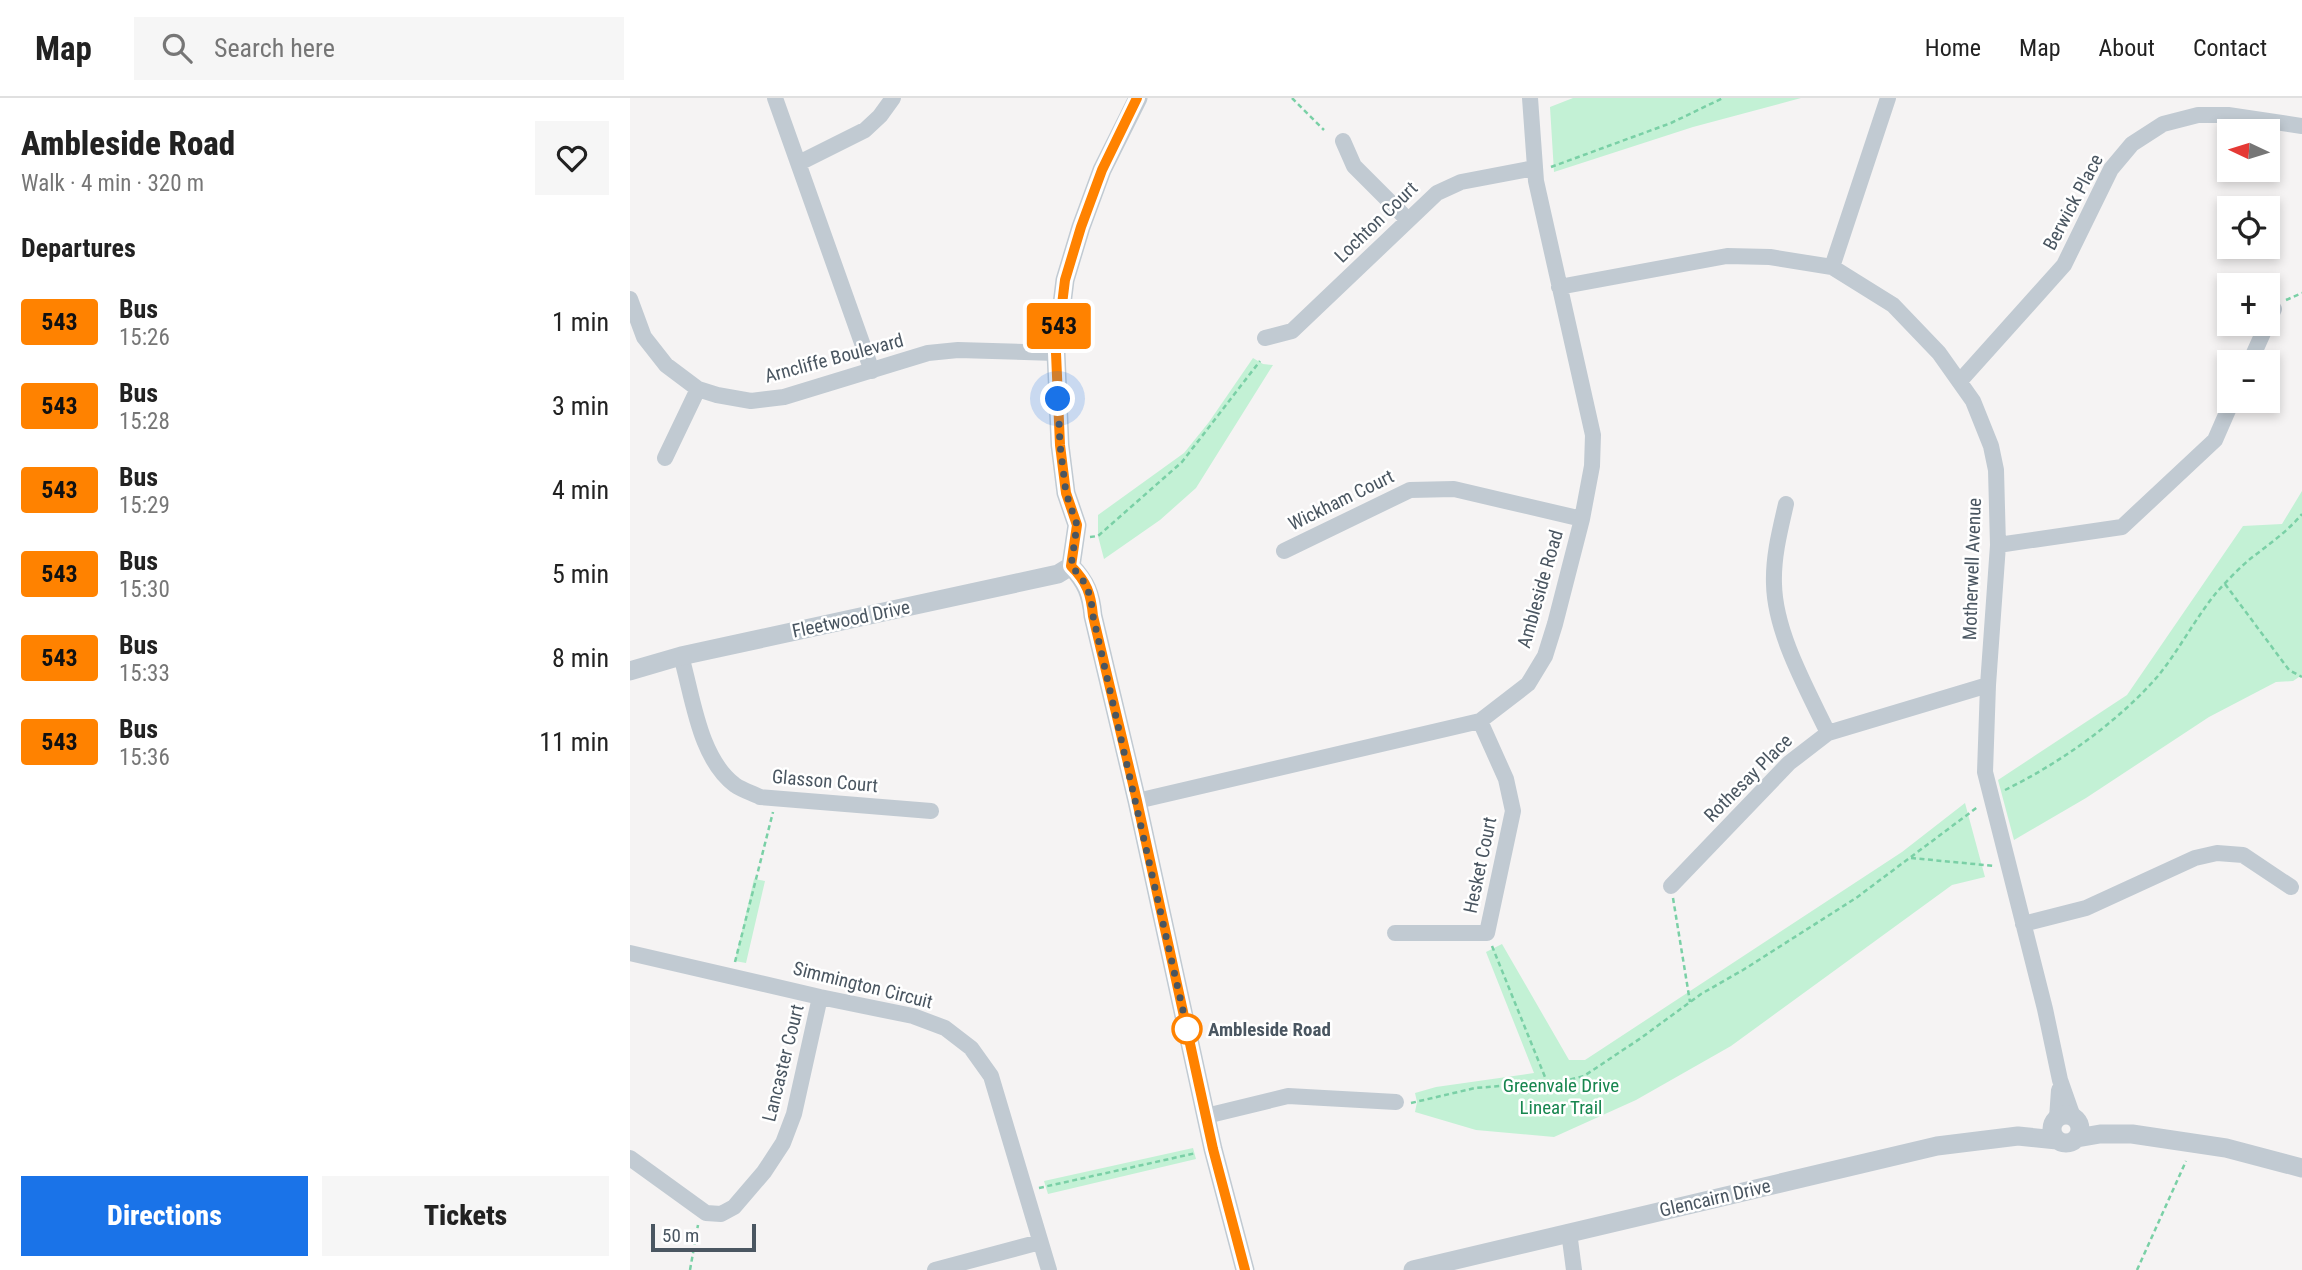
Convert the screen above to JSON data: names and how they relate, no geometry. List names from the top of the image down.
{
  "streets": {
    "street": [
      "Berwick Place",
      "Lochton Court",
      "Arncliffe Boulevard",
      "Wickham Court",
      "Motherwell Avenue",
      "Ambleside Road",
      "Fleetwood Drive",
      "Rothesay Place",
      "Glasson Court",
      "Hesket Court",
      "Simmington Circuit",
      "Lancaster Court",
      "Glencairn Drive"
    ]
  },
  "crossings": [
    ["Berwick Place", "Motherwell Avenue"],
    ["Lochton Court", "Ambleside Road"],
    ["Wickham Court", "Ambleside Road"],
    ["Motherwell Avenue", "Ambleside Road"],
    ["Motherwell Avenue", "Rothesay Place"],
    ["Motherwell Avenue", "Glencairn Drive"],
    ["Ambleside Road", "Hesket Court"],
    ["Fleetwood Drive", "Glasson Court"],
    ["Simmington Circuit", "Lancaster Court"]
  ],
  "parks": ["Greenvale Drive Linear Trail"],
  "places": ["Ambleside Road"],
  "lines": ["bus line 543"],
  "scale_bar": "50 m",
  "north": "left",
  "page": {
    "header": "Map",
    "search": "Search here",
    "nav": [
      "Home",
      "Map",
      "About",
      "Contact"
    ],
    "heading": [
      ["Ambleside Road", "Walk · 4 min · 320 m"],
      "Departures"
    ],
    "on_map": "543",
    "map_buttons": ["+", "−"],
    "list": [
      {
        "mark": "543",
        "name": "Bus",
        "note": "15:26",
        "value": "1 min"
      },
      {
        "mark": "543",
        "name": "Bus",
        "note": "15:28",
        "value": "3 min"
      },
      {
        "mark": "543",
        "name": "Bus",
        "note": "15:29",
        "value": "4 min"
      },
      {
        "mark": "543",
        "name": "Bus",
        "note": "15:30",
        "value": "5 min"
      },
      {
        "mark": "543",
        "name": "Bus",
        "note": "15:33",
        "value": "8 min"
      },
      {
        "mark": "543",
        "name": "Bus",
        "note": "15:36",
        "value": "11 min"
      }
    ],
    "buttons": ["Directions", "Tickets"],
    "scale": "50 m"
  }
}
